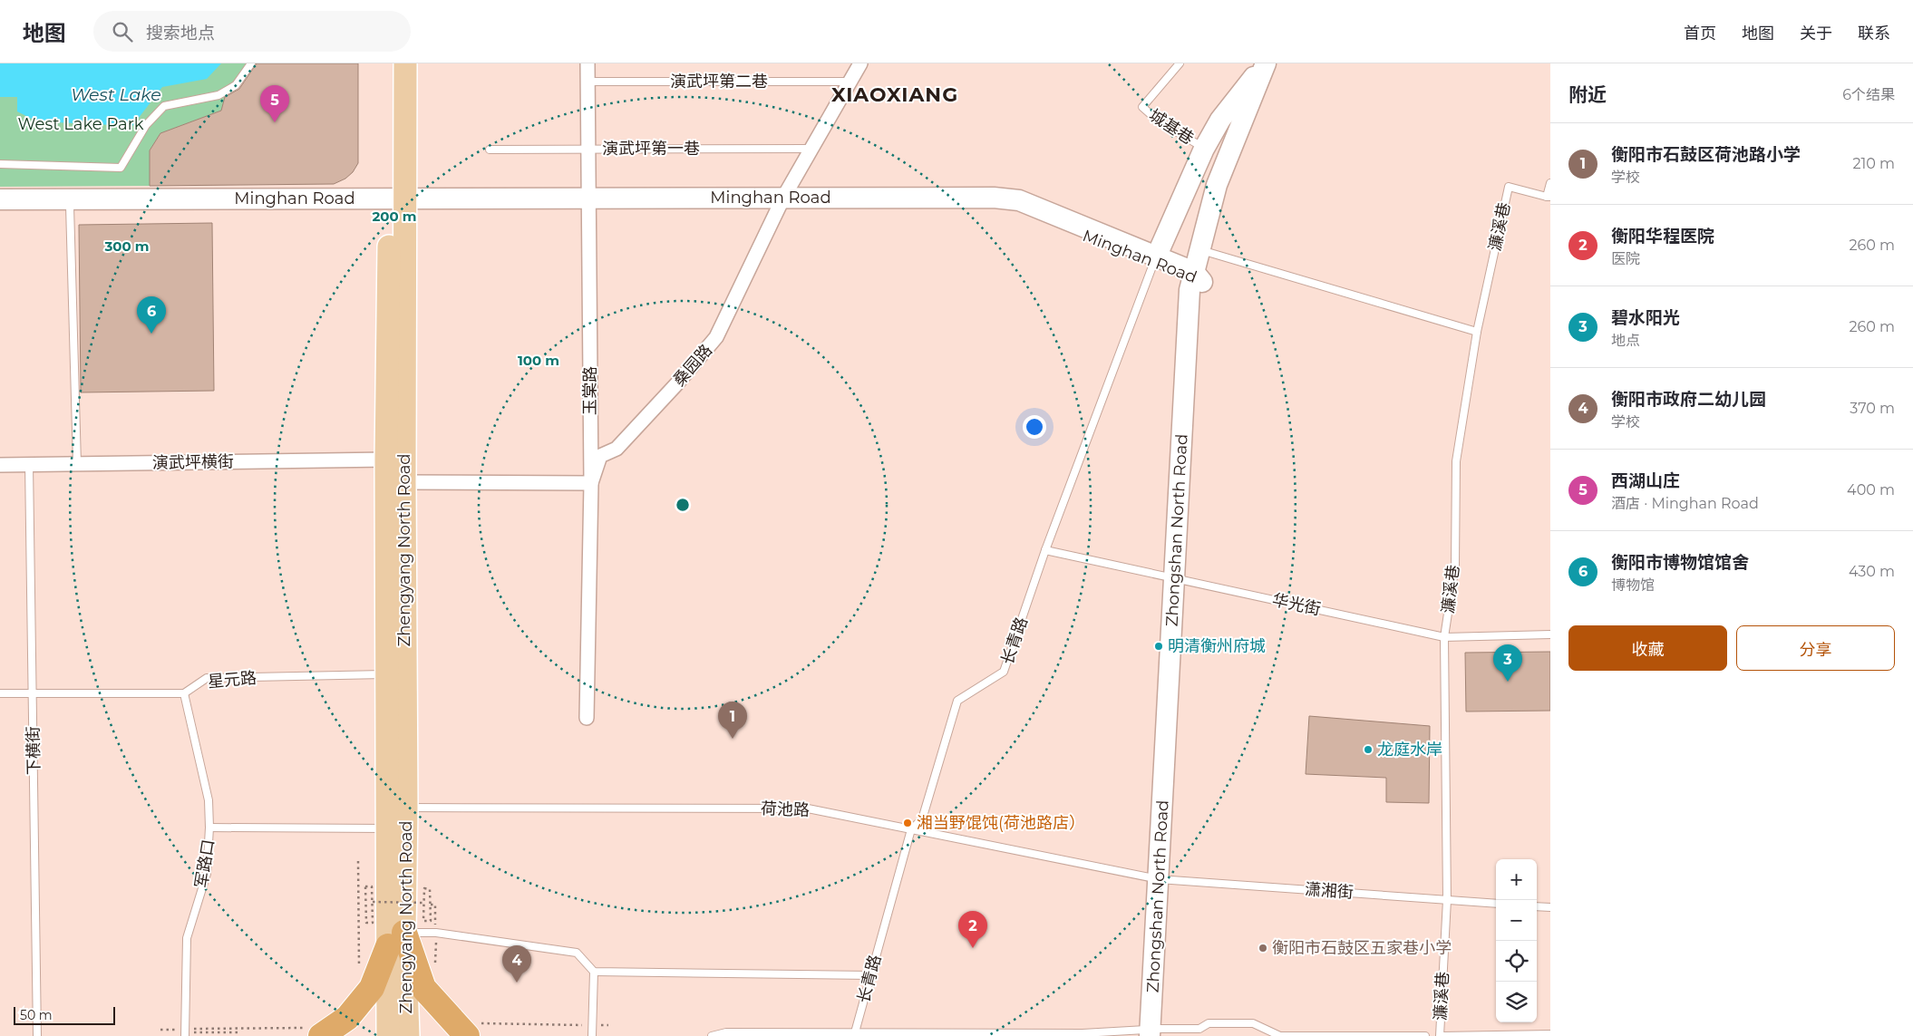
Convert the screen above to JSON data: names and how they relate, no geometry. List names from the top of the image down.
{
  "streets": {
    "main road": ["Zhengyang North Road"],
    "street": [
      "Minghan Road",
      "桑园路",
      "玉棠路",
      "演武坪横街",
      "Zhongshan North Road"
    ],
    "lane": [
      "演武坪第二巷",
      "城基巷",
      "演武坪第一巷",
      "濂溪巷",
      "华光街",
      "长青路",
      "星元路",
      "下横街",
      "荷池路",
      "军路口",
      "潇湘街"
    ]
  },
  "crossings": [
    ["演武坪第二巷", "桑园路"],
    ["演武坪第二巷", "玉棠路"],
    ["城基巷", "Zhongshan North Road"],
    ["演武坪第一巷", "桑园路"],
    ["演武坪第一巷", "玉棠路"],
    ["Minghan Road", "桑园路"],
    ["Minghan Road", "玉棠路"],
    ["Minghan Road", "Zhongshan North Road"],
    ["Minghan Road", "Zhengyang North Road"],
    ["Minghan Road", "长青路"],
    ["濂溪巷", "华光街"],
    ["濂溪巷", "潇湘街"],
    ["桑园路", "玉棠路"],
    ["演武坪横街", "Zhengyang North Road"],
    ["演武坪横街", "下横街"],
    ["Zhongshan North Road", "华光街"],
    ["Zhongshan North Road", "长青路"],
    ["Zhongshan North Road", "荷池路"],
    ["Zhongshan North Road", "潇湘街"],
    ["Zhengyang North Road", "星元路"],
    ["Zhengyang North Road", "荷池路"],
    ["华光街", "长青路"],
    ["长青路", "荷池路"],
    ["星元路", "军路口"],
    ["荷池路", "潇湘街"]
  ],
  "districts": ["XIAOXIANG"],
  "water": ["West Lake"],
  "parks": ["West Lake Park"],
  "places": [
    "明清衡州府城",
    "龙庭水岸",
    "湘当野馄饨(荷池路店）",
    "衡阳市石鼓区五家巷小学"
  ],
  "scale_bar": "50 m",
  "page": {
    "header": "地图",
    "search": "搜索地点",
    "nav": [
      "首页",
      "地图",
      "关于",
      "联系"
    ],
    "heading": ["附近", "6个结果"],
    "pins": [
      "5",
      "6",
      "3",
      "1",
      "2",
      "4"
    ],
    "list": [
      {
        "mark": "1",
        "name": "衡阳市石鼓区荷池路小学",
        "note": "学校",
        "value": "210 m"
      },
      {
        "mark": "2",
        "name": "衡阳华程医院",
        "note": "医院",
        "value": "260 m"
      },
      {
        "mark": "3",
        "name": "碧水阳光",
        "note": "地点",
        "value": "260 m"
      },
      {
        "mark": "4",
        "name": "衡阳市政府二幼儿园",
        "note": "学校",
        "value": "370 m"
      },
      {
        "mark": "5",
        "name": "西湖山庄",
        "note": "酒店 · Minghan Road",
        "value": "400 m"
      },
      {
        "mark": "6",
        "name": "衡阳市博物馆馆舍",
        "note": "博物馆",
        "value": "430 m"
      }
    ],
    "buttons": ["收藏", "分享"],
    "map_buttons": ["+", "−"],
    "scale": "50 m"
  },
  "rings": ["200 m", "300 m", "100 m"]
}
